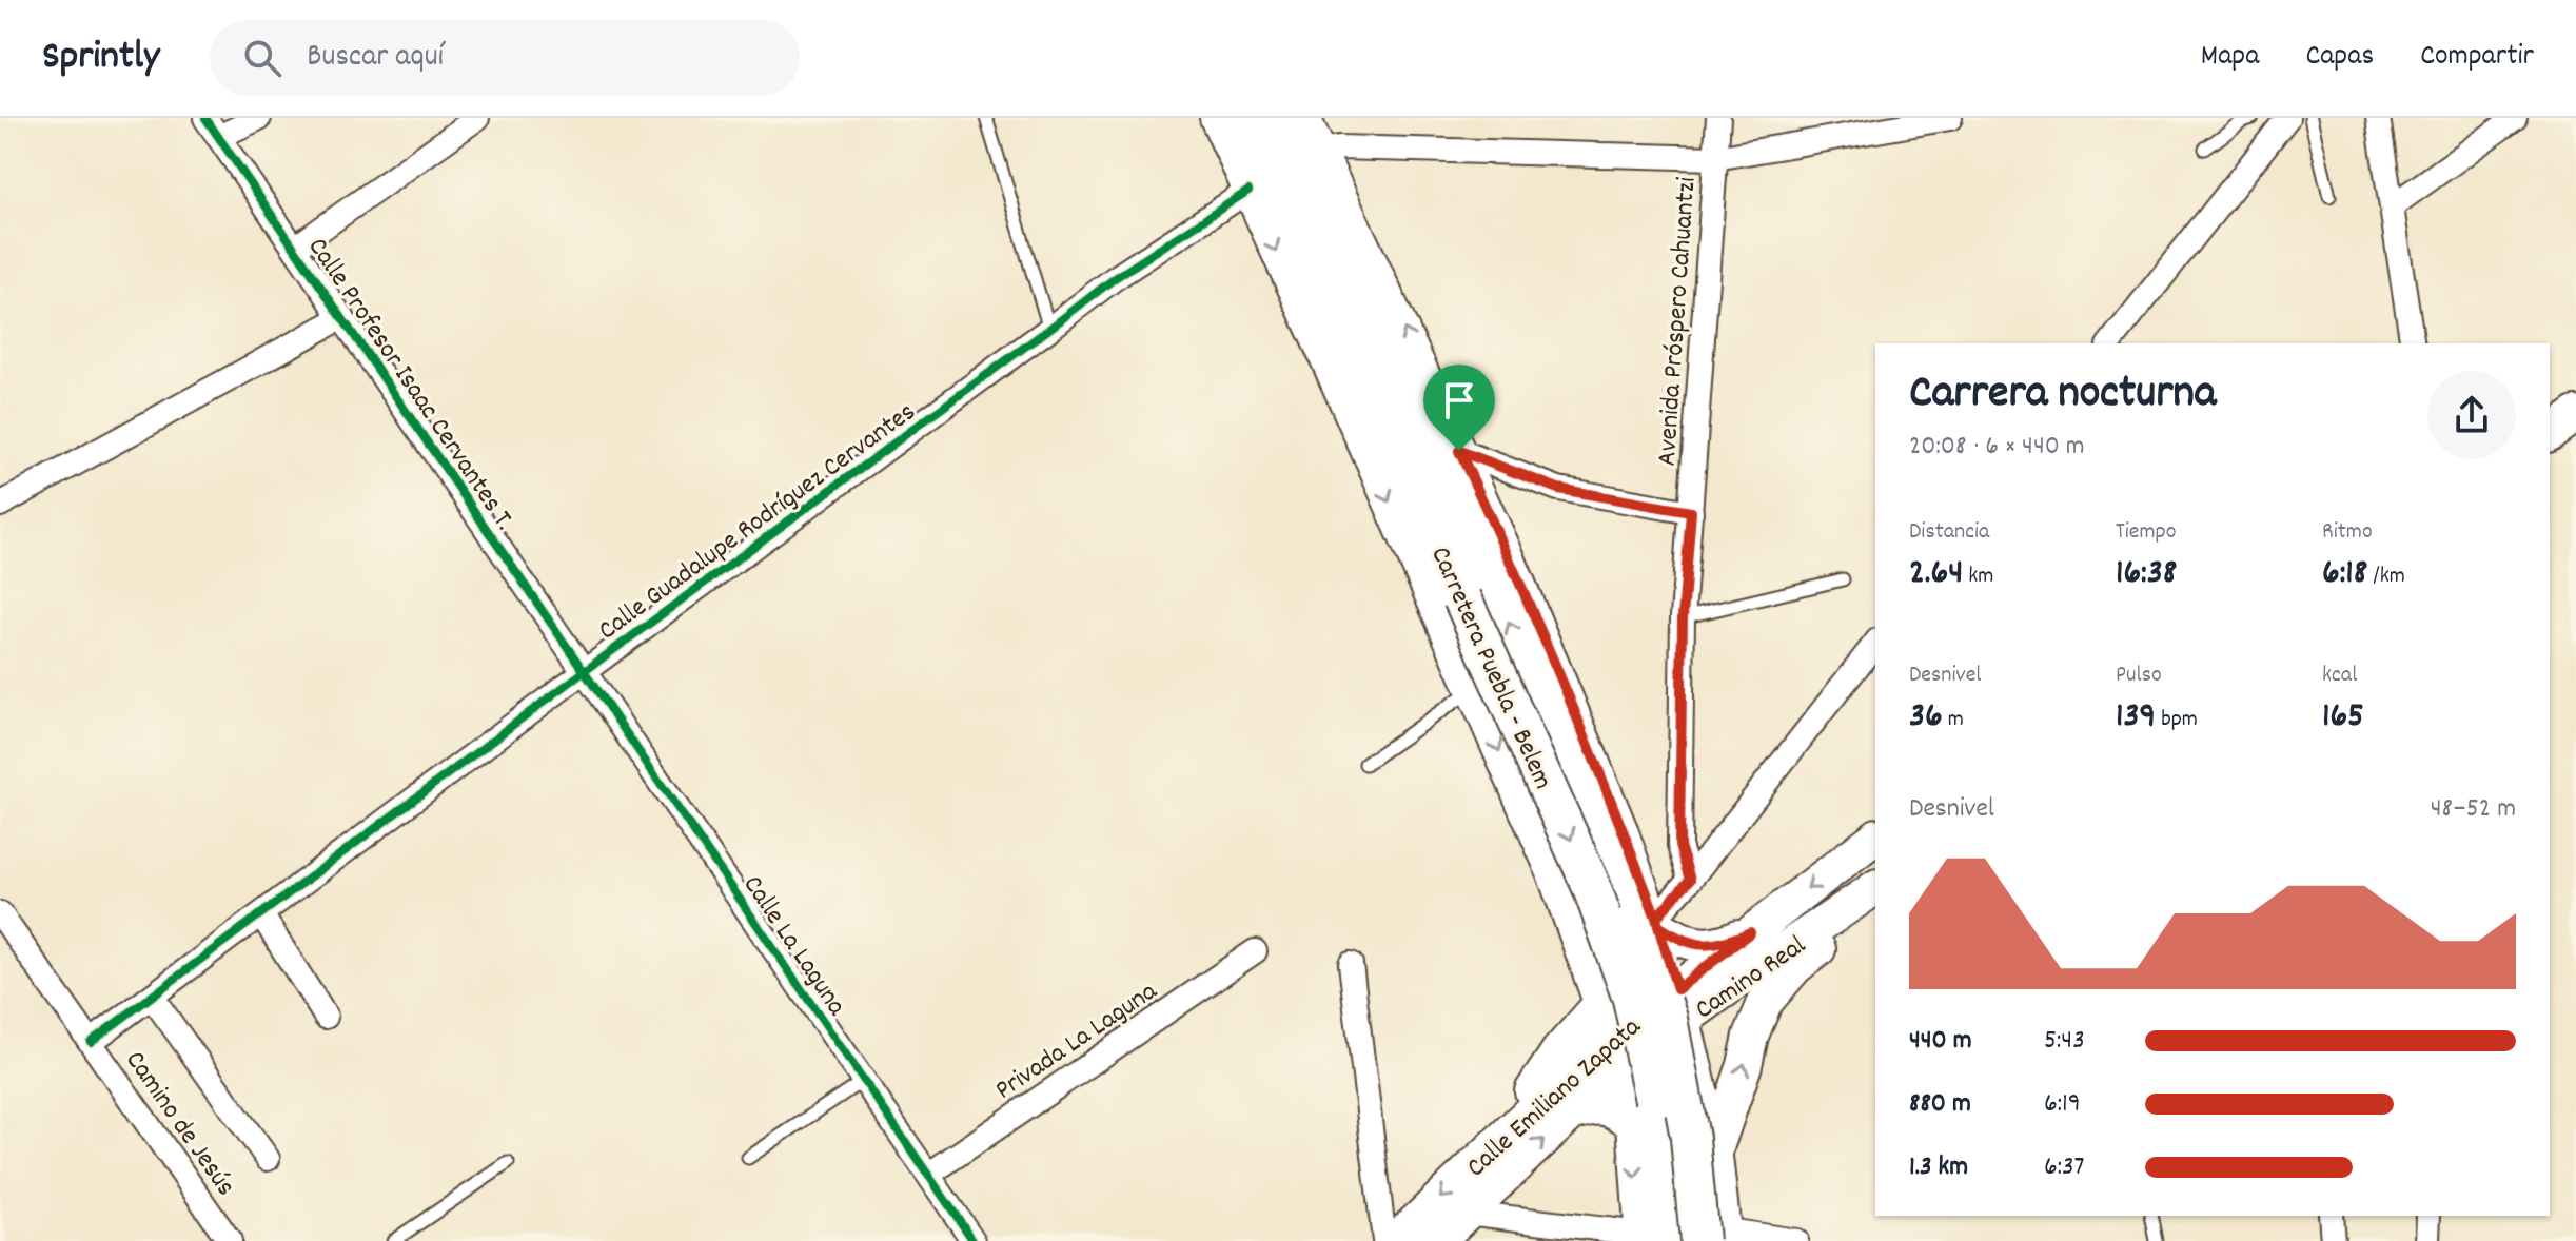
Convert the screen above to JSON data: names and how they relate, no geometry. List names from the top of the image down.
{
  "streets": {
    "main road": ["Carretera Puebla - Belem", "Camino Real", "Calle Emiliano Zapata"],
    "street": [
      "Avenida Próspero Cahuantzi",
      "Calle Profesor Isaac Cervantes T.",
      "Calle Guadalupe Rodríguez Cervantes",
      "Calle La Laguna",
      "Privada La Laguna",
      "Camino de Jesús"
    ]
  },
  "crossings": [
    ["Calle Profesor Isaac Cervantes T.", "Calle Guadalupe Rodríguez Cervantes"],
    ["Calle Profesor Isaac Cervantes T.", "Calle La Laguna"],
    ["Calle Guadalupe Rodríguez Cervantes", "Carretera Puebla - Belem"],
    ["Calle Guadalupe Rodríguez Cervantes", "Calle La Laguna"],
    ["Calle Guadalupe Rodríguez Cervantes", "Camino de Jesús"],
    ["Carretera Puebla - Belem", "Camino Real"],
    ["Carretera Puebla - Belem", "Calle Emiliano Zapata"],
    ["Calle La Laguna", "Privada La Laguna"],
    ["Camino Real", "Calle Emiliano Zapata"]
  ],
  "page": {
    "header": "Sprintly",
    "search": "Buscar aquí",
    "nav": ["Mapa", "Capas", "Compartir"],
    "heading": ["Carrera nocturna", "20:08 · 6 × 440 m"],
    "stats": [
      ["Distancia", "2.64 km"],
      ["Tiempo", "16:38"],
      ["Ritmo", "6:18 /km"],
      ["Desnivel", "36 m"],
      ["Pulso", "139 bpm"],
      ["kcal", "165"]
    ],
    "chart": ["Desnivel", "48–52 m"],
    "list": [
      {
        "name": "440 m",
        "note": "5:43"
      },
      {
        "name": "880 m",
        "note": "6:19"
      },
      {
        "name": "1.3 km",
        "note": "6:37"
      }
    ]
  }
}
